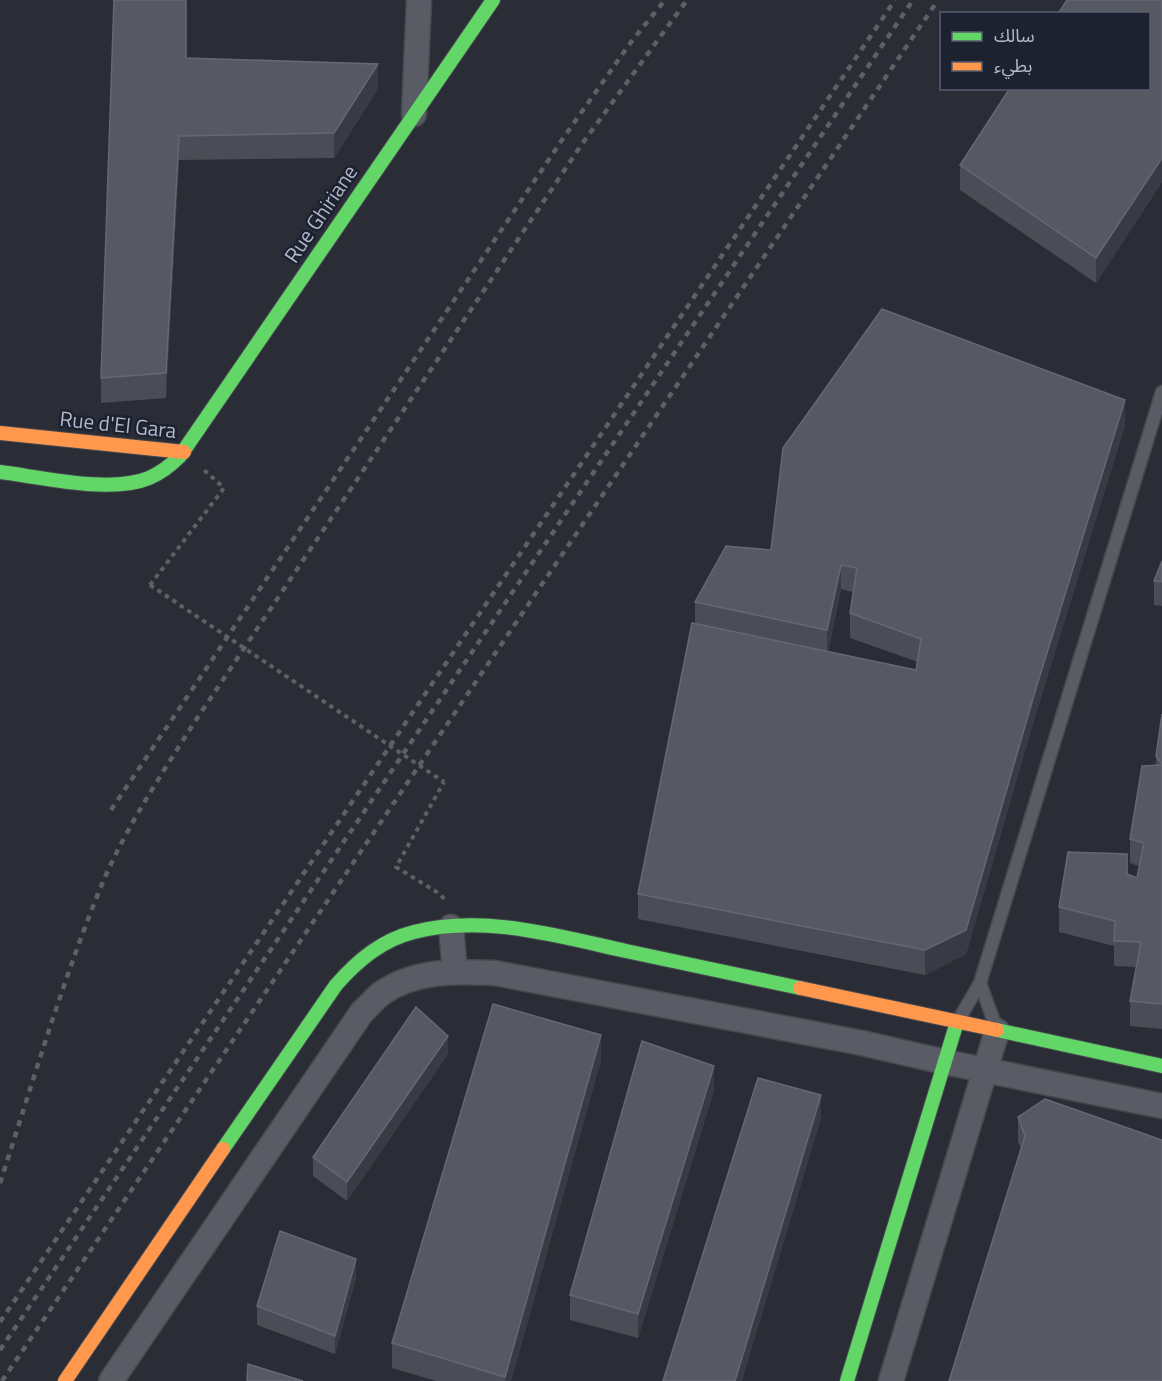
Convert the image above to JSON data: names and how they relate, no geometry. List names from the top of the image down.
{
  "streets": {
    "street": ["Rue Ghiriane", "Rue d'El Gara"]
  },
  "crossings": [
    ["Rue Ghiriane", "Rue d'El Gara"]
  ],
  "legend": ["سالك", "بطيء"]
}
